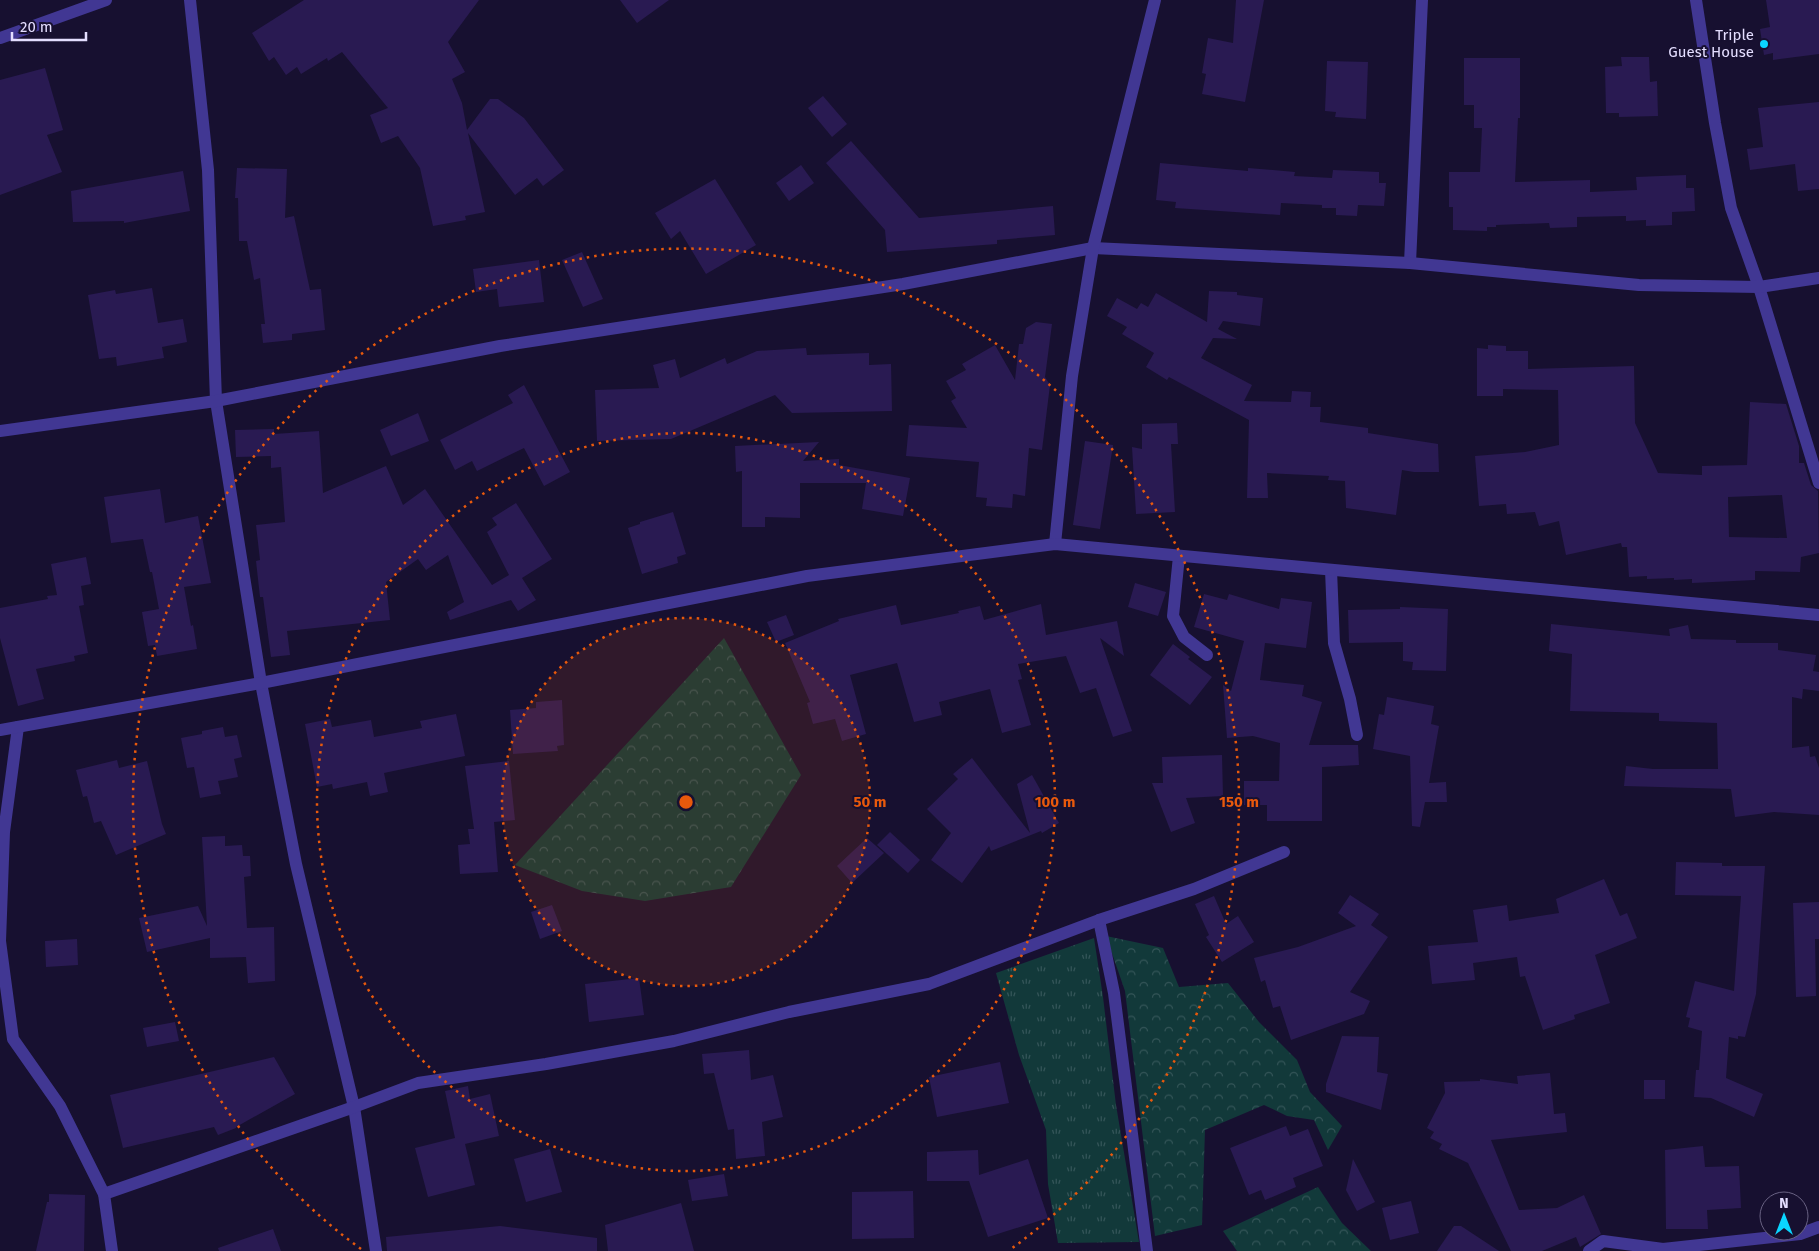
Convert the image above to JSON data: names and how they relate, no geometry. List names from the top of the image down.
{
  "places": ["Triple Guest House"],
  "scale_bar": "20 m",
  "north": "top",
  "rings": ["50 m", "100 m", "150 m"]
}
